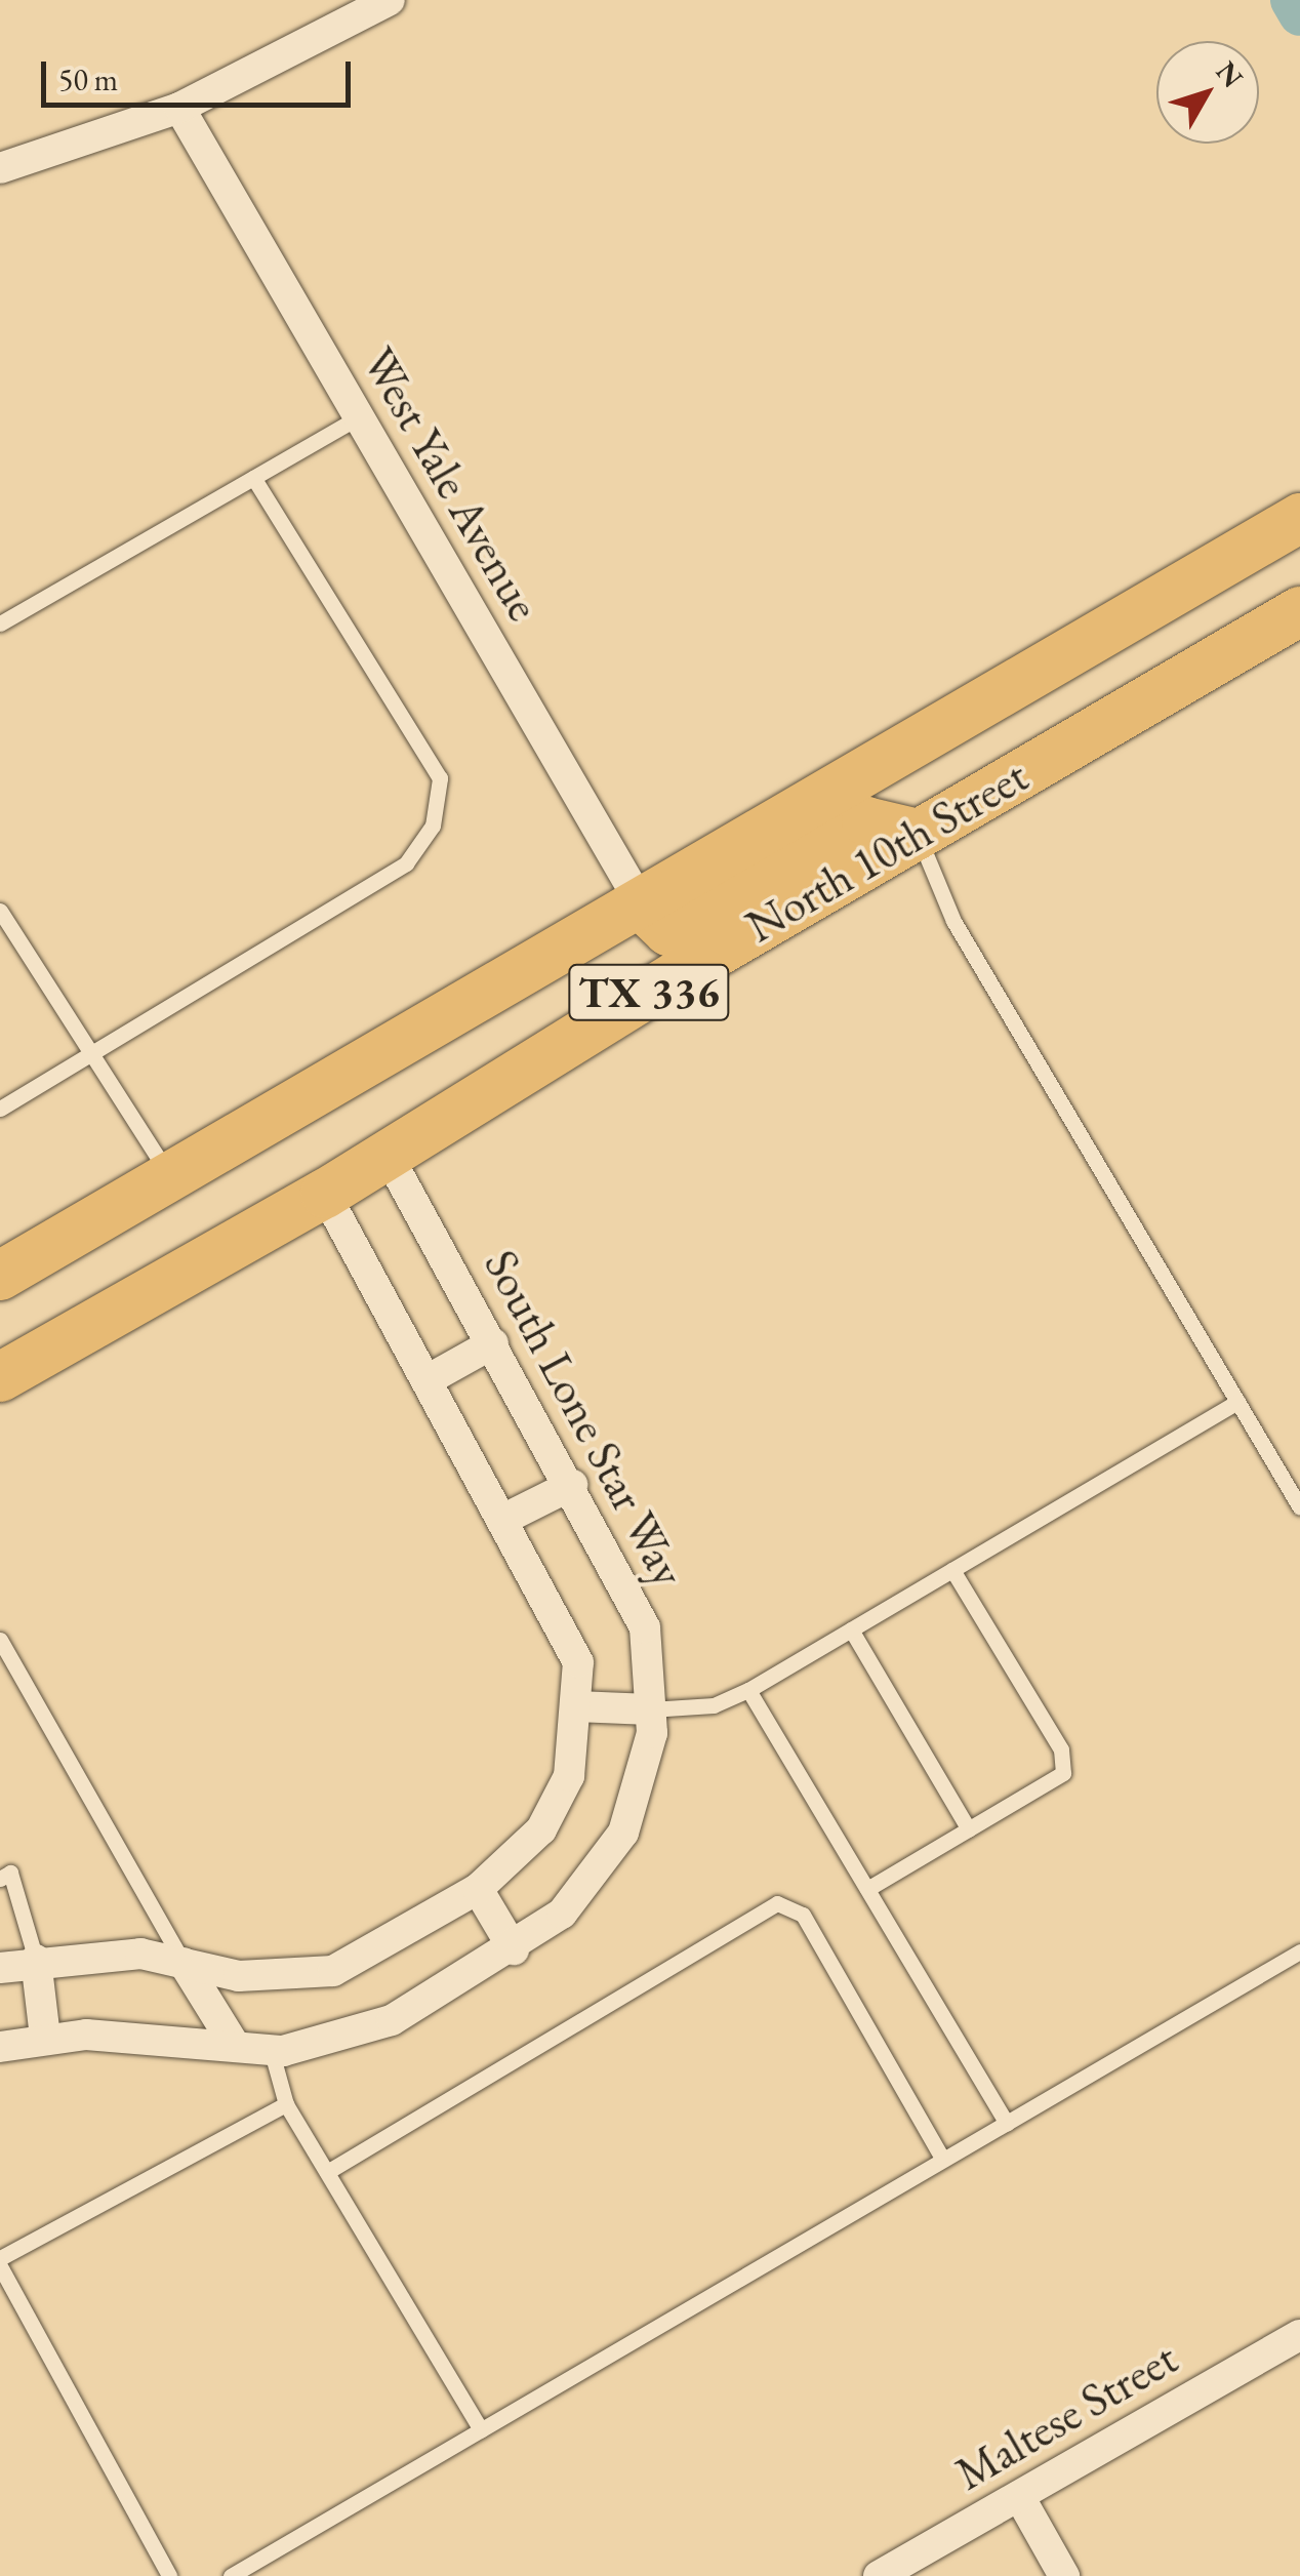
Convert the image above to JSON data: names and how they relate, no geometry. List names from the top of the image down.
{
  "streets": {
    "main road": ["North 10th Street", "TX 336"],
    "street": ["West Yale Avenue", "South Lone Star Way", "Maltese Street"]
  },
  "crossings": [
    ["West Yale Avenue", "North 10th Street"],
    ["North 10th Street", "South Lone Star Way"]
  ],
  "scale_bar": "50 m",
  "north": "top right"
}
